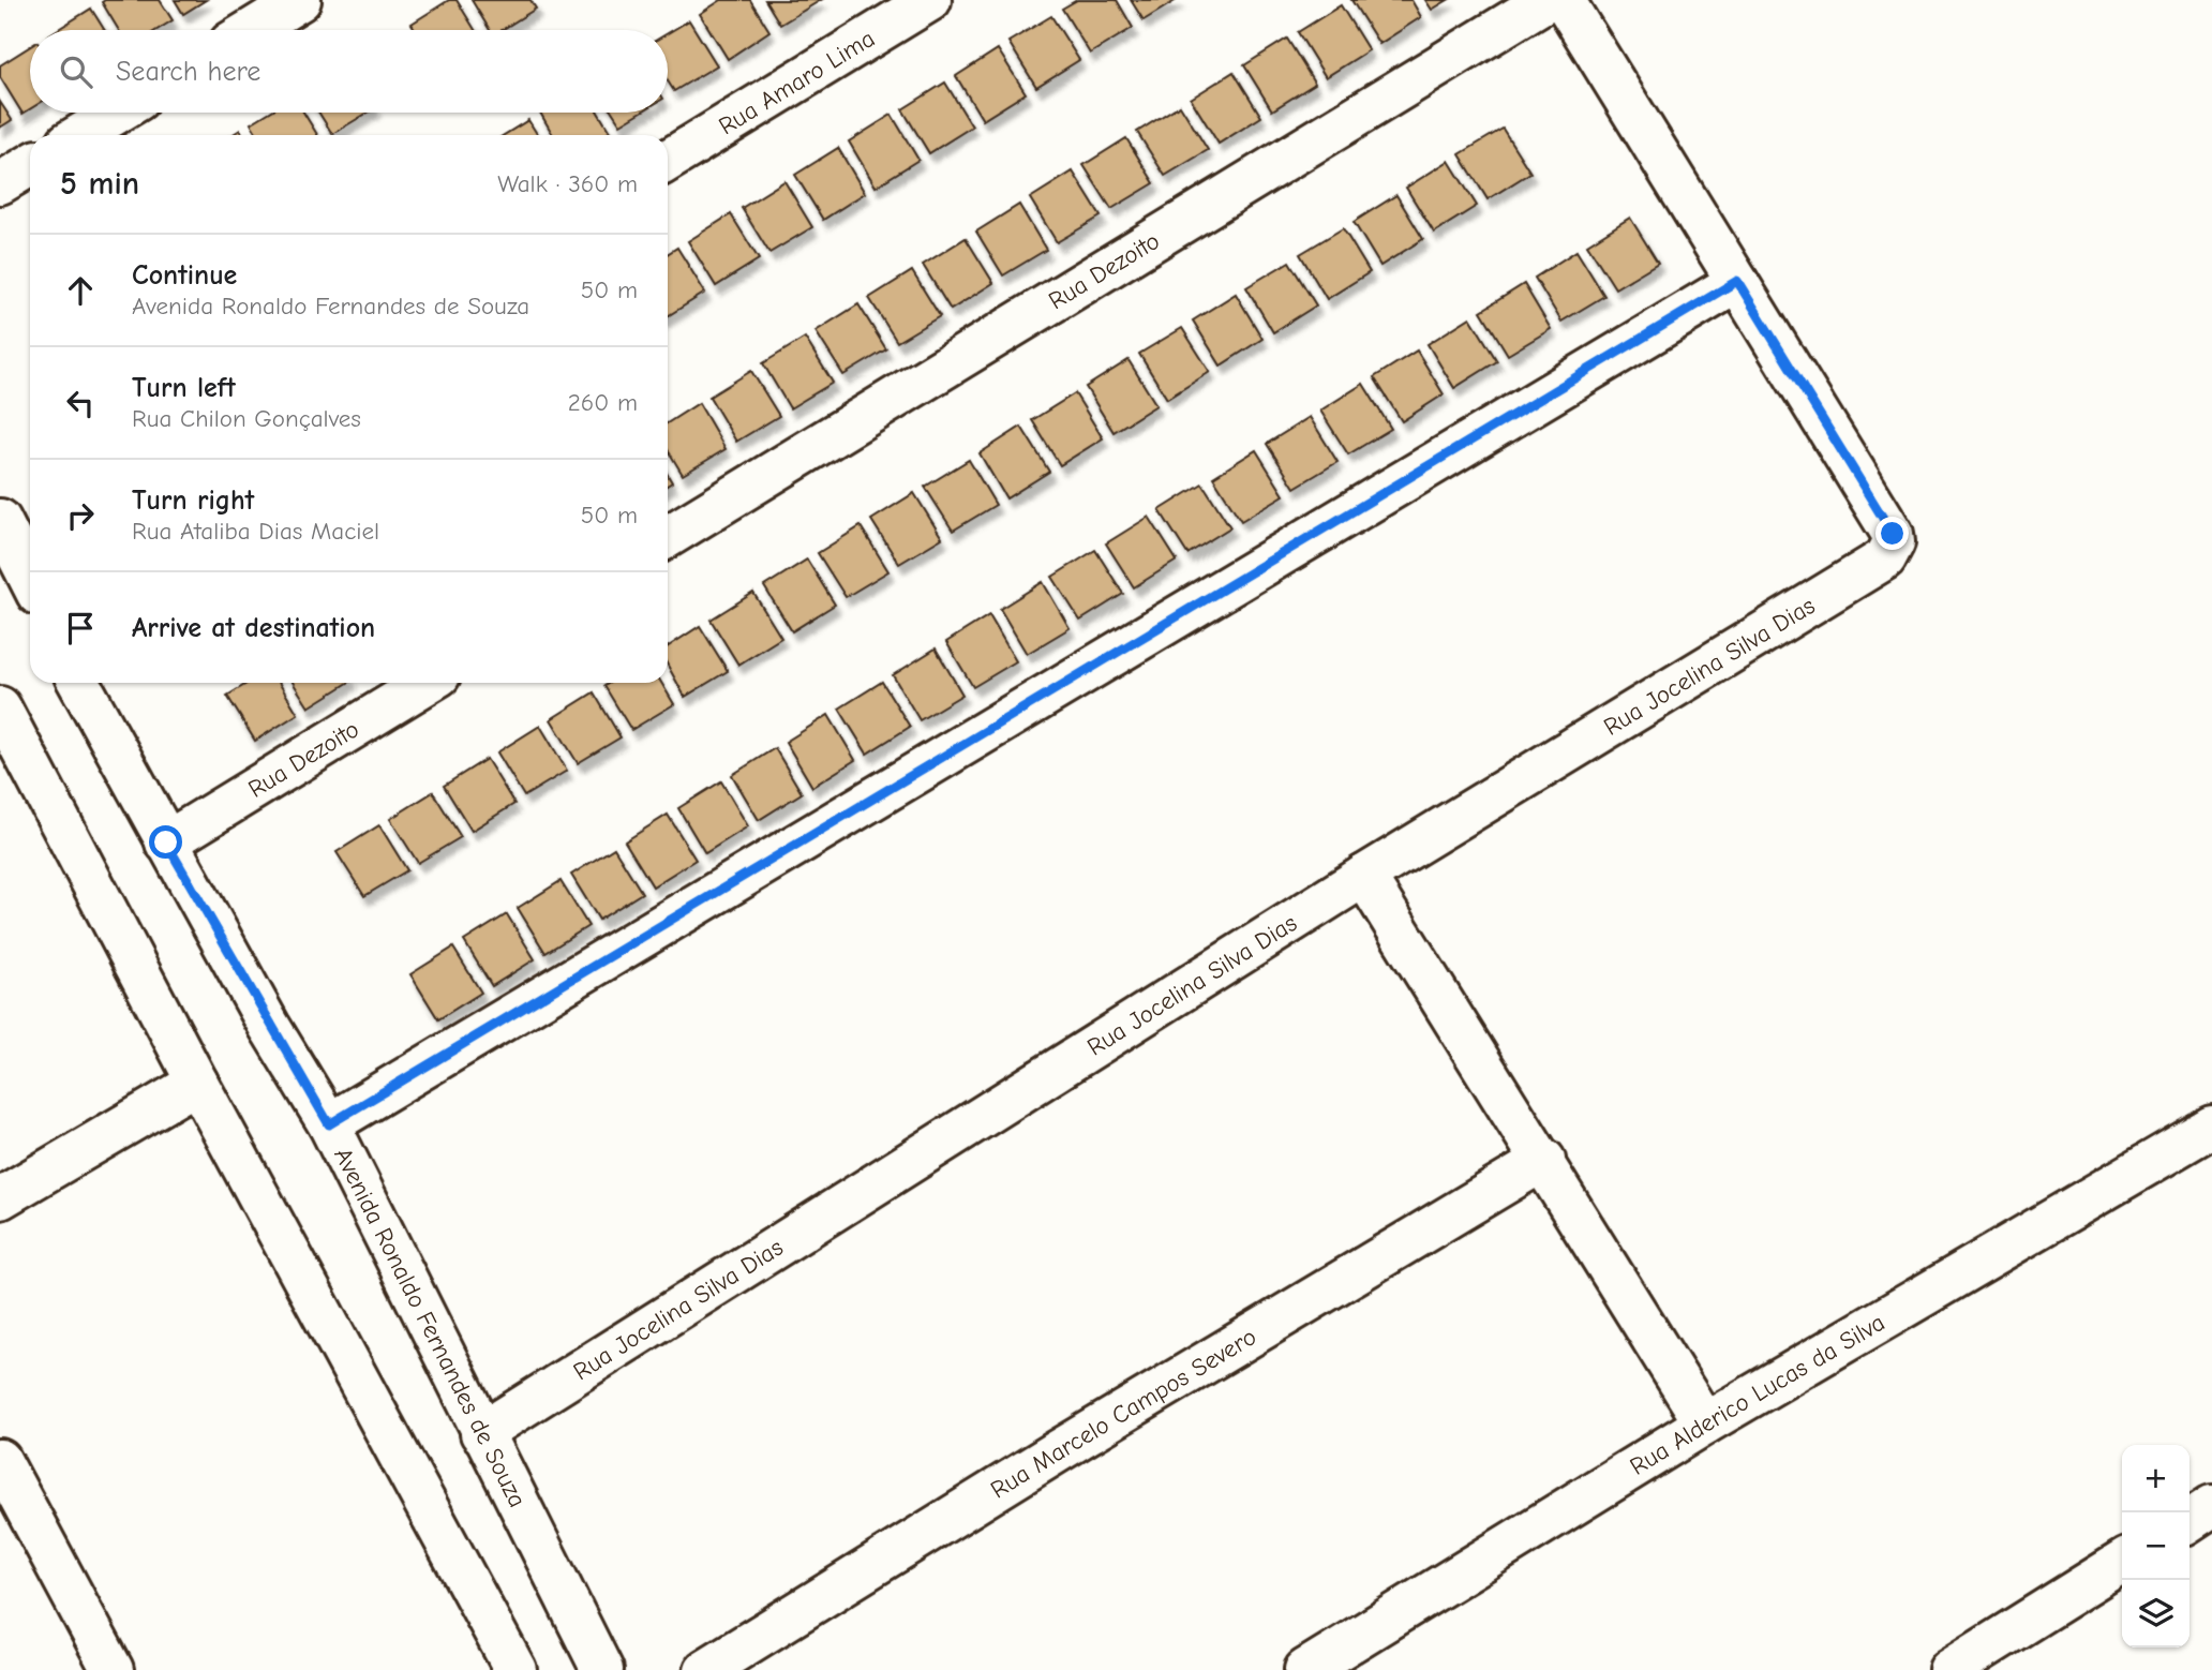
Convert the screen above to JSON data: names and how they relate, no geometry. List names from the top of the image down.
{
  "streets": {
    "street": [
      "Rua Amaro Lima",
      "Rua Dezoito",
      "Rua Jocelina Silva Dias",
      "Avenida Ronaldo Fernandes de Souza",
      "Rua Alderico Lucas da Silva",
      "Rua Marcelo Campos Severo"
    ]
  },
  "crossings": [
    ["Rua Dezoito", "Avenida Ronaldo Fernandes de Souza"],
    ["Rua Jocelina Silva Dias", "Avenida Ronaldo Fernandes de Souza"]
  ],
  "page": {
    "search": "Search here",
    "heading": ["5 min", "Walk · 360 m"],
    "list": [
      ["Continue", "Avenida Ronaldo Fernandes de Souza", "50 m"],
      ["Turn left", "Rua Chilon Gonçalves", "260 m"],
      ["Turn right", "Rua Ataliba Dias Maciel", "50 m"],
      "Arrive at destination"
    ],
    "map_buttons": ["+", "−"]
  }
}
